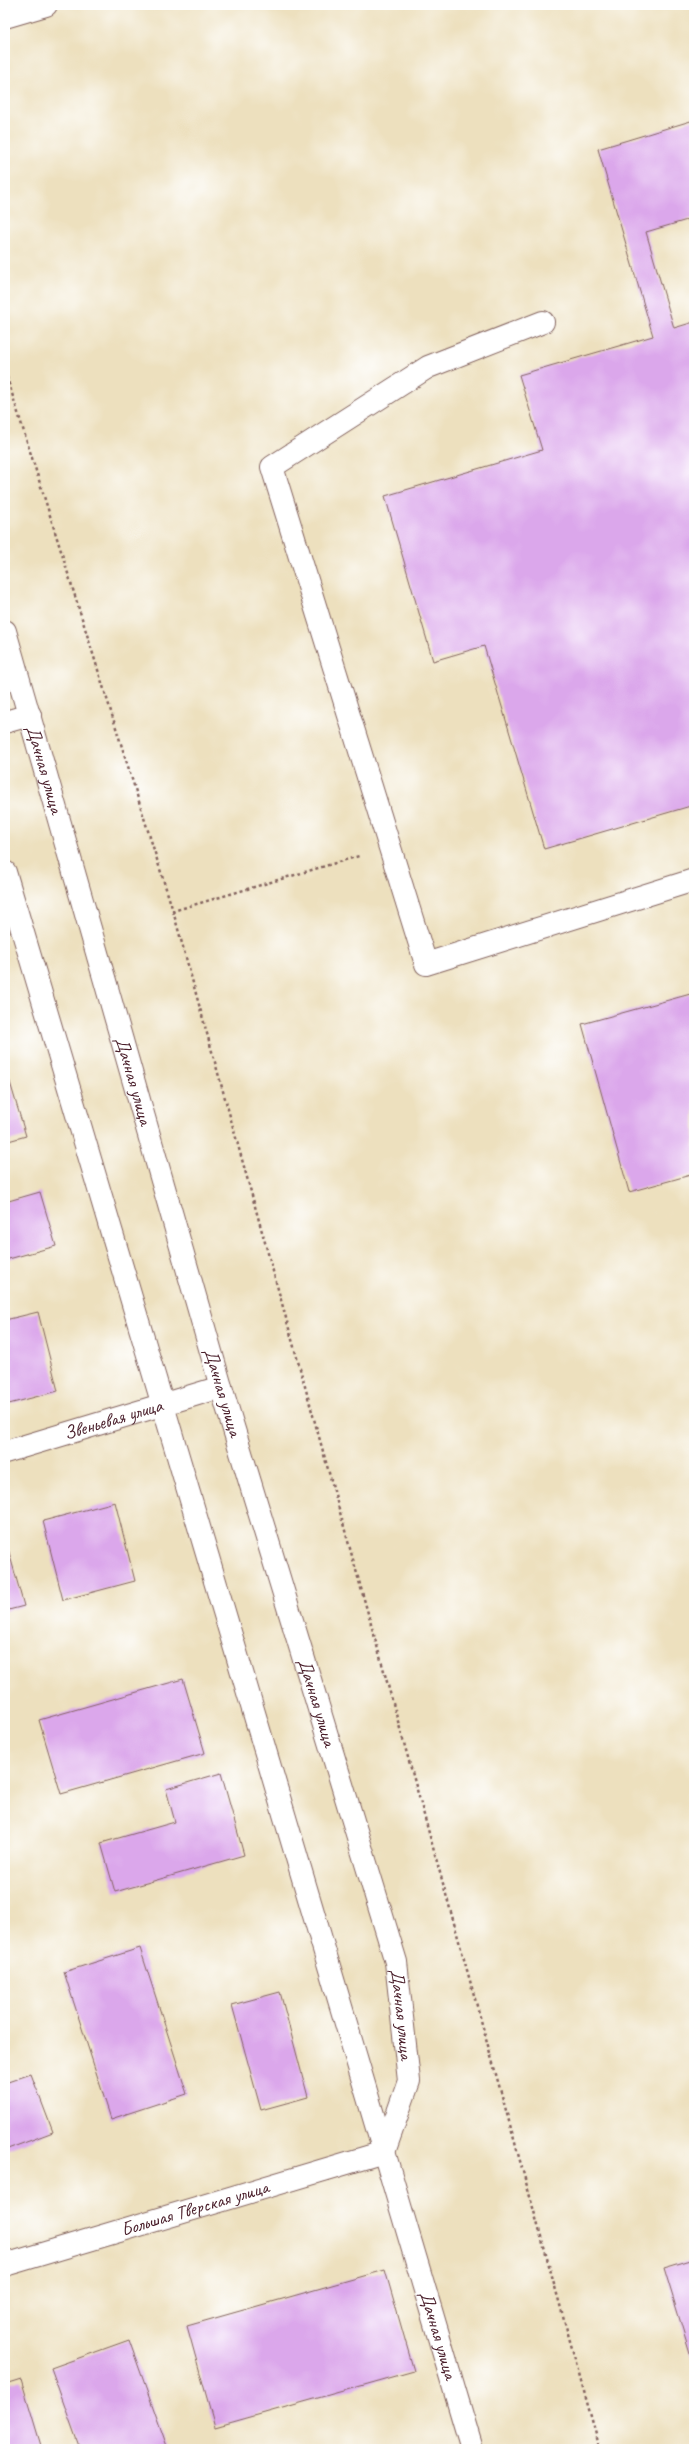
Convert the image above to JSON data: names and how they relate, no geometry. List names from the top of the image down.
{
  "streets": {
    "street": ["Дачная улица", "Звеньевая улица", "Большая Тверская улица"]
  },
  "crossings": [
    ["Дачная улица", "Звеньевая улица"],
    ["Дачная улица", "Большая Тверская улица"]
  ]
}
